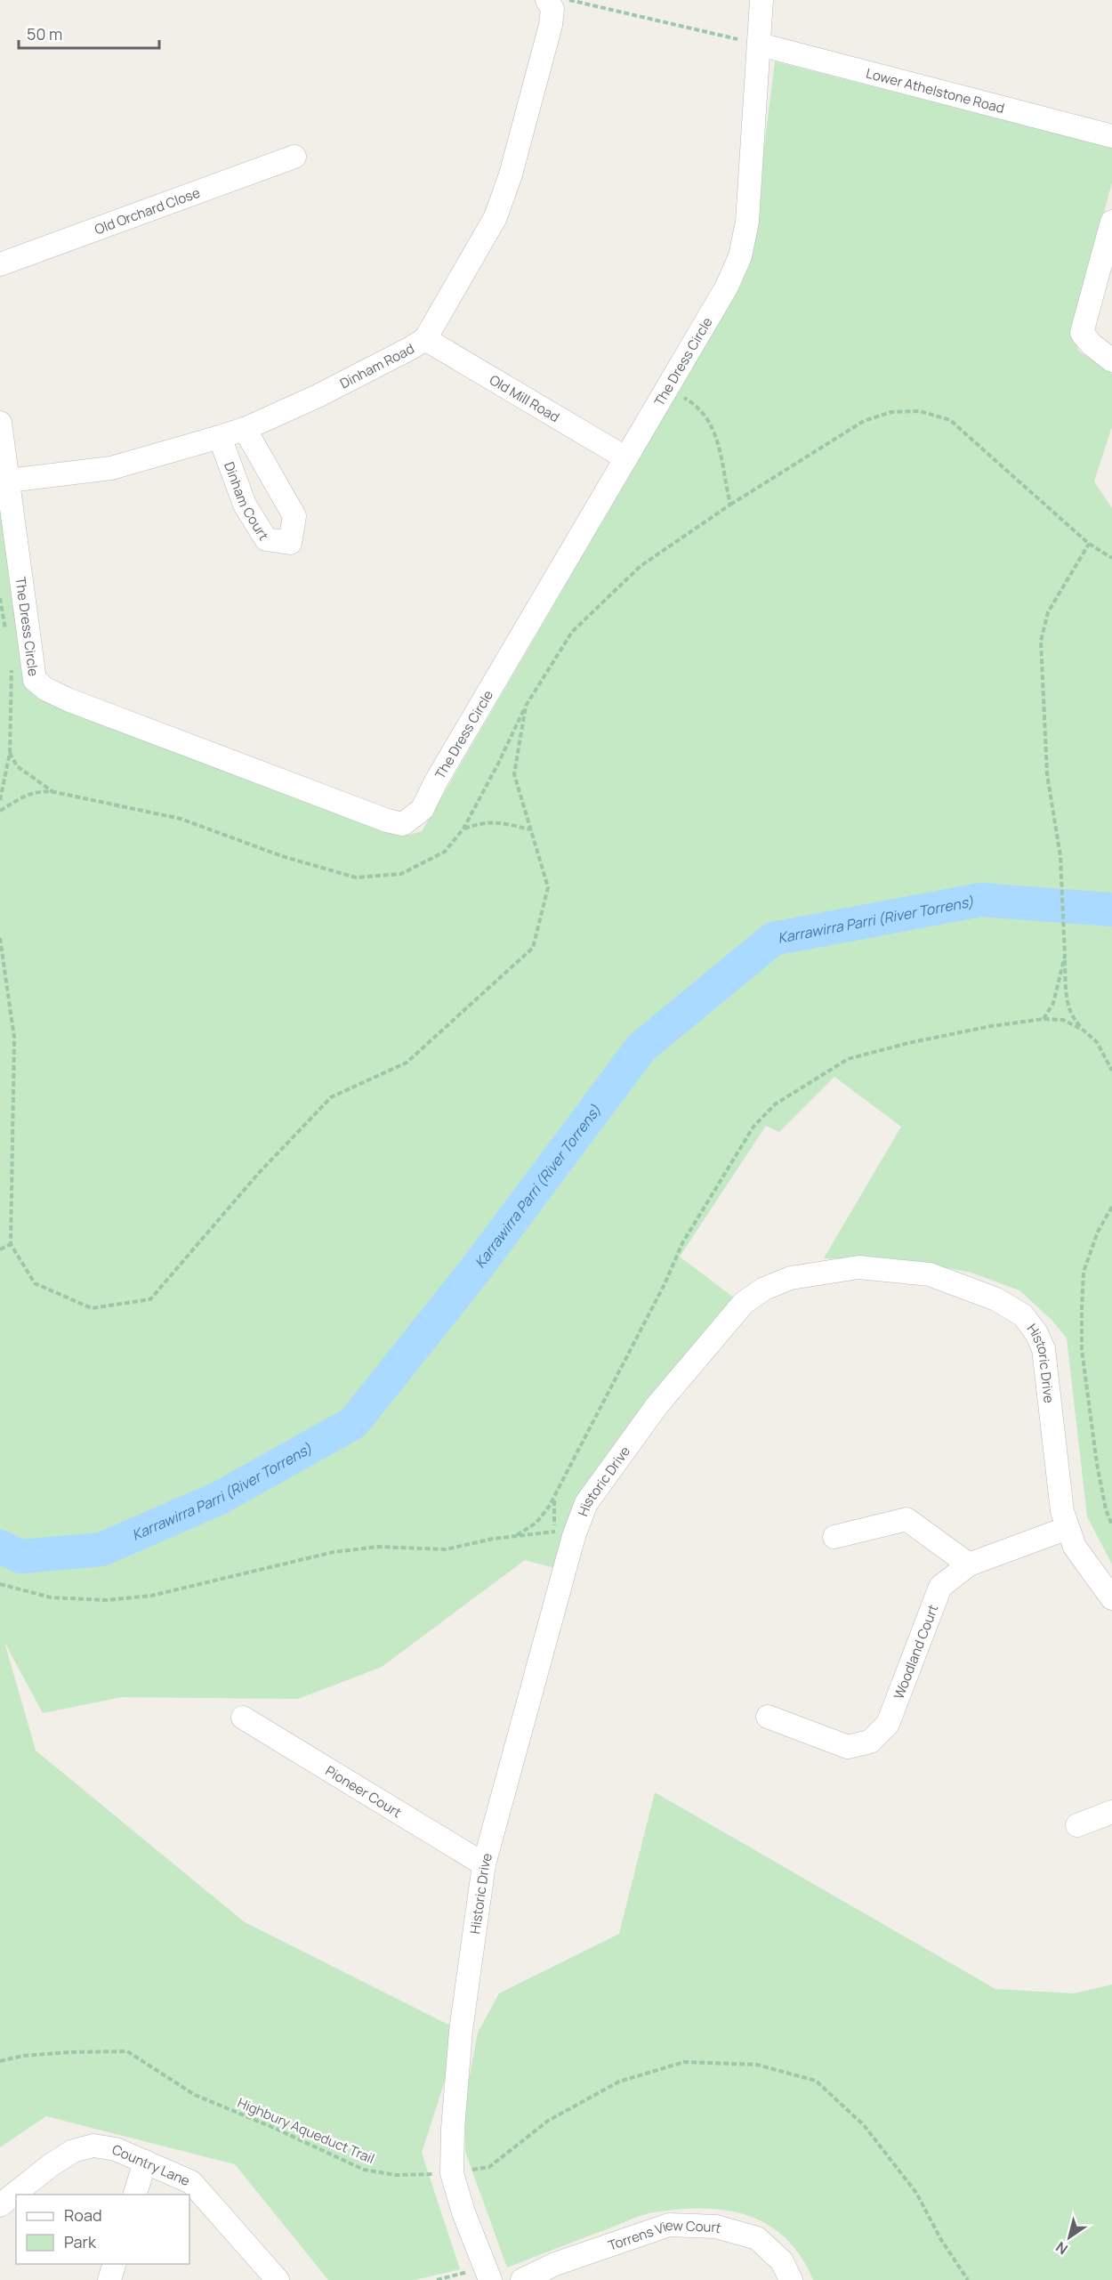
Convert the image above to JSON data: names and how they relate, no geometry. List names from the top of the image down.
{
  "streets": {
    "street": [
      "Lower Athelstone Road",
      "Old Orchard Close",
      "The Dress Circle",
      "Dinham Road",
      "Old Mill Road",
      "Dinham Court",
      "Historic Drive",
      "Woodland Court",
      "Pioneer Court",
      "Country Lane",
      "Torrens View Court"
    ],
    "path": ["Highbury Aqueduct Trail"]
  },
  "crossings": [
    ["Lower Athelstone Road", "The Dress Circle"],
    ["The Dress Circle", "Dinham Road"],
    ["The Dress Circle", "Old Mill Road"],
    ["Dinham Road", "Old Mill Road"],
    ["Dinham Road", "Dinham Court"],
    ["Historic Drive", "Woodland Court"],
    ["Historic Drive", "Pioneer Court"],
    ["Historic Drive", "Highbury Aqueduct Trail"]
  ],
  "water": ["Karrawirra Parri (River Torrens)"],
  "legend": ["Road", "Park"],
  "scale_bar": "50 m",
  "north": "bottom left"
}
